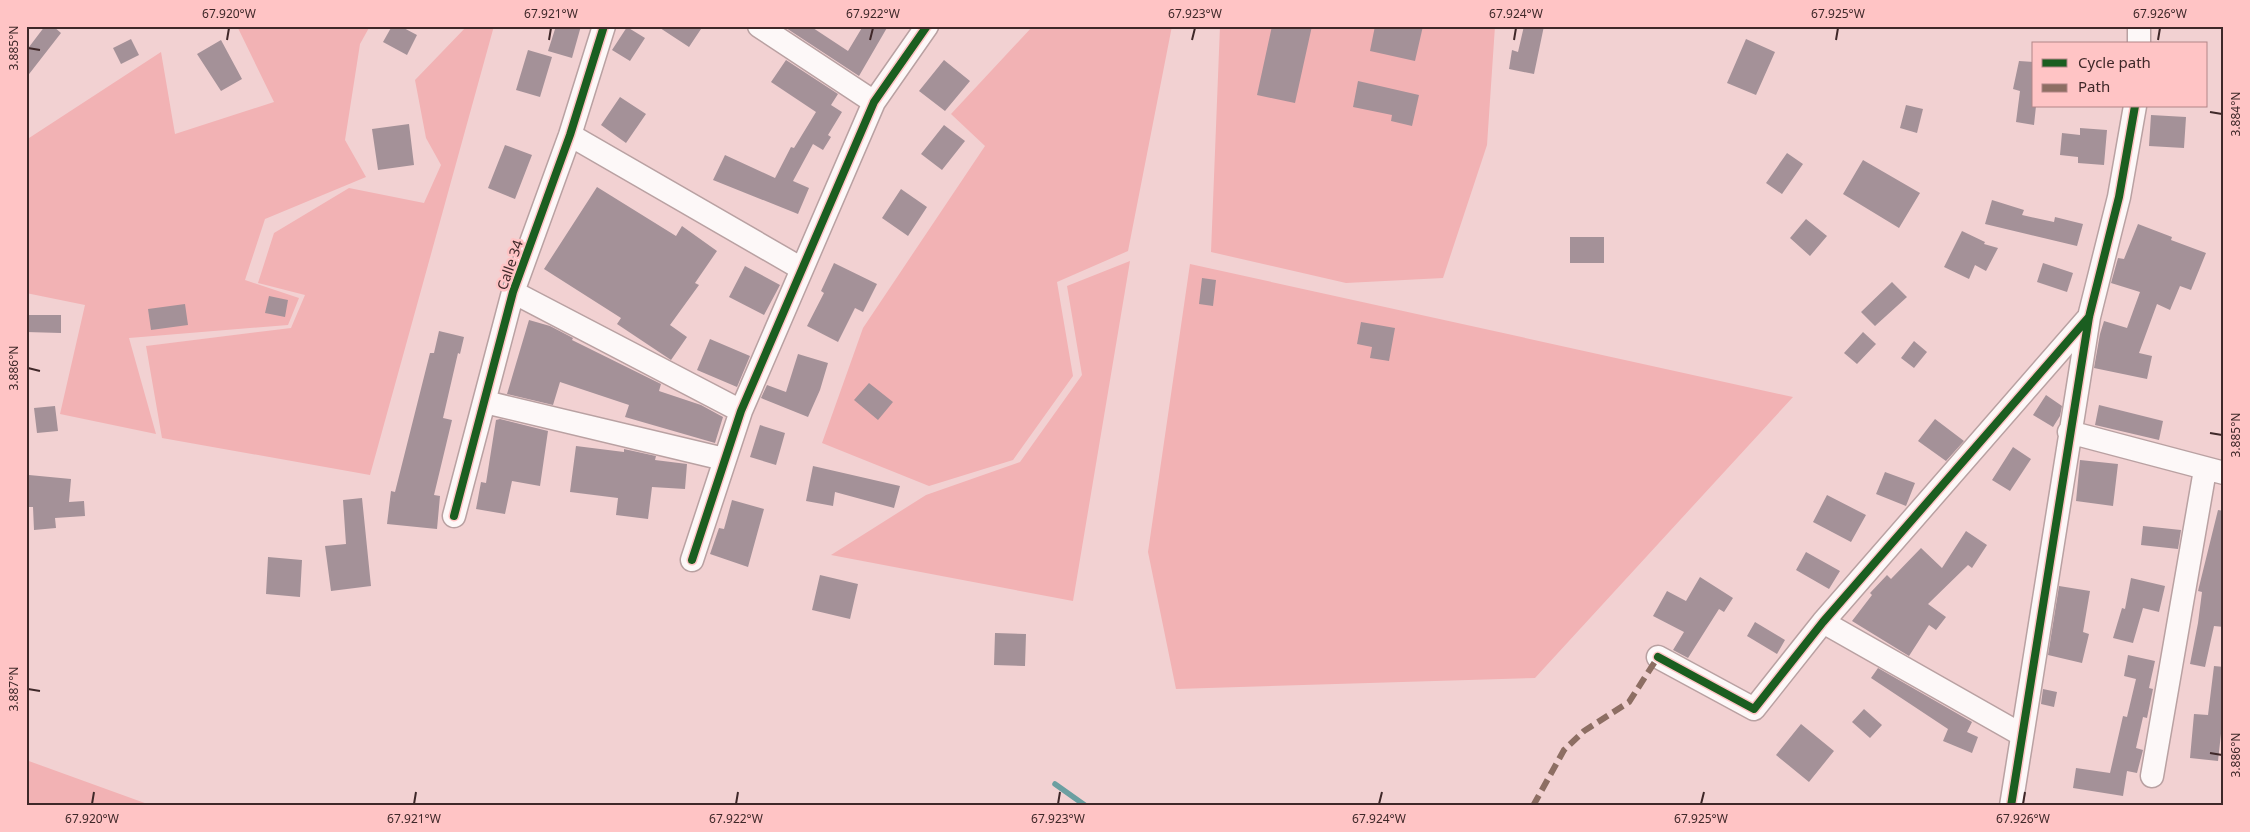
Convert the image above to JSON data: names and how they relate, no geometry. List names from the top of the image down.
{
  "streets": {
    "street": ["Calle 34"]
  },
  "legend": ["Cycle path", "Path"],
  "coordinates": [
    "67.920°W",
    "67.921°W",
    "67.922°W",
    "67.923°W",
    "67.924°W",
    "67.925°W",
    "67.926°W",
    "3.885°N",
    "3.884°N",
    "3.886°N",
    "3.887°N"
  ]
}
